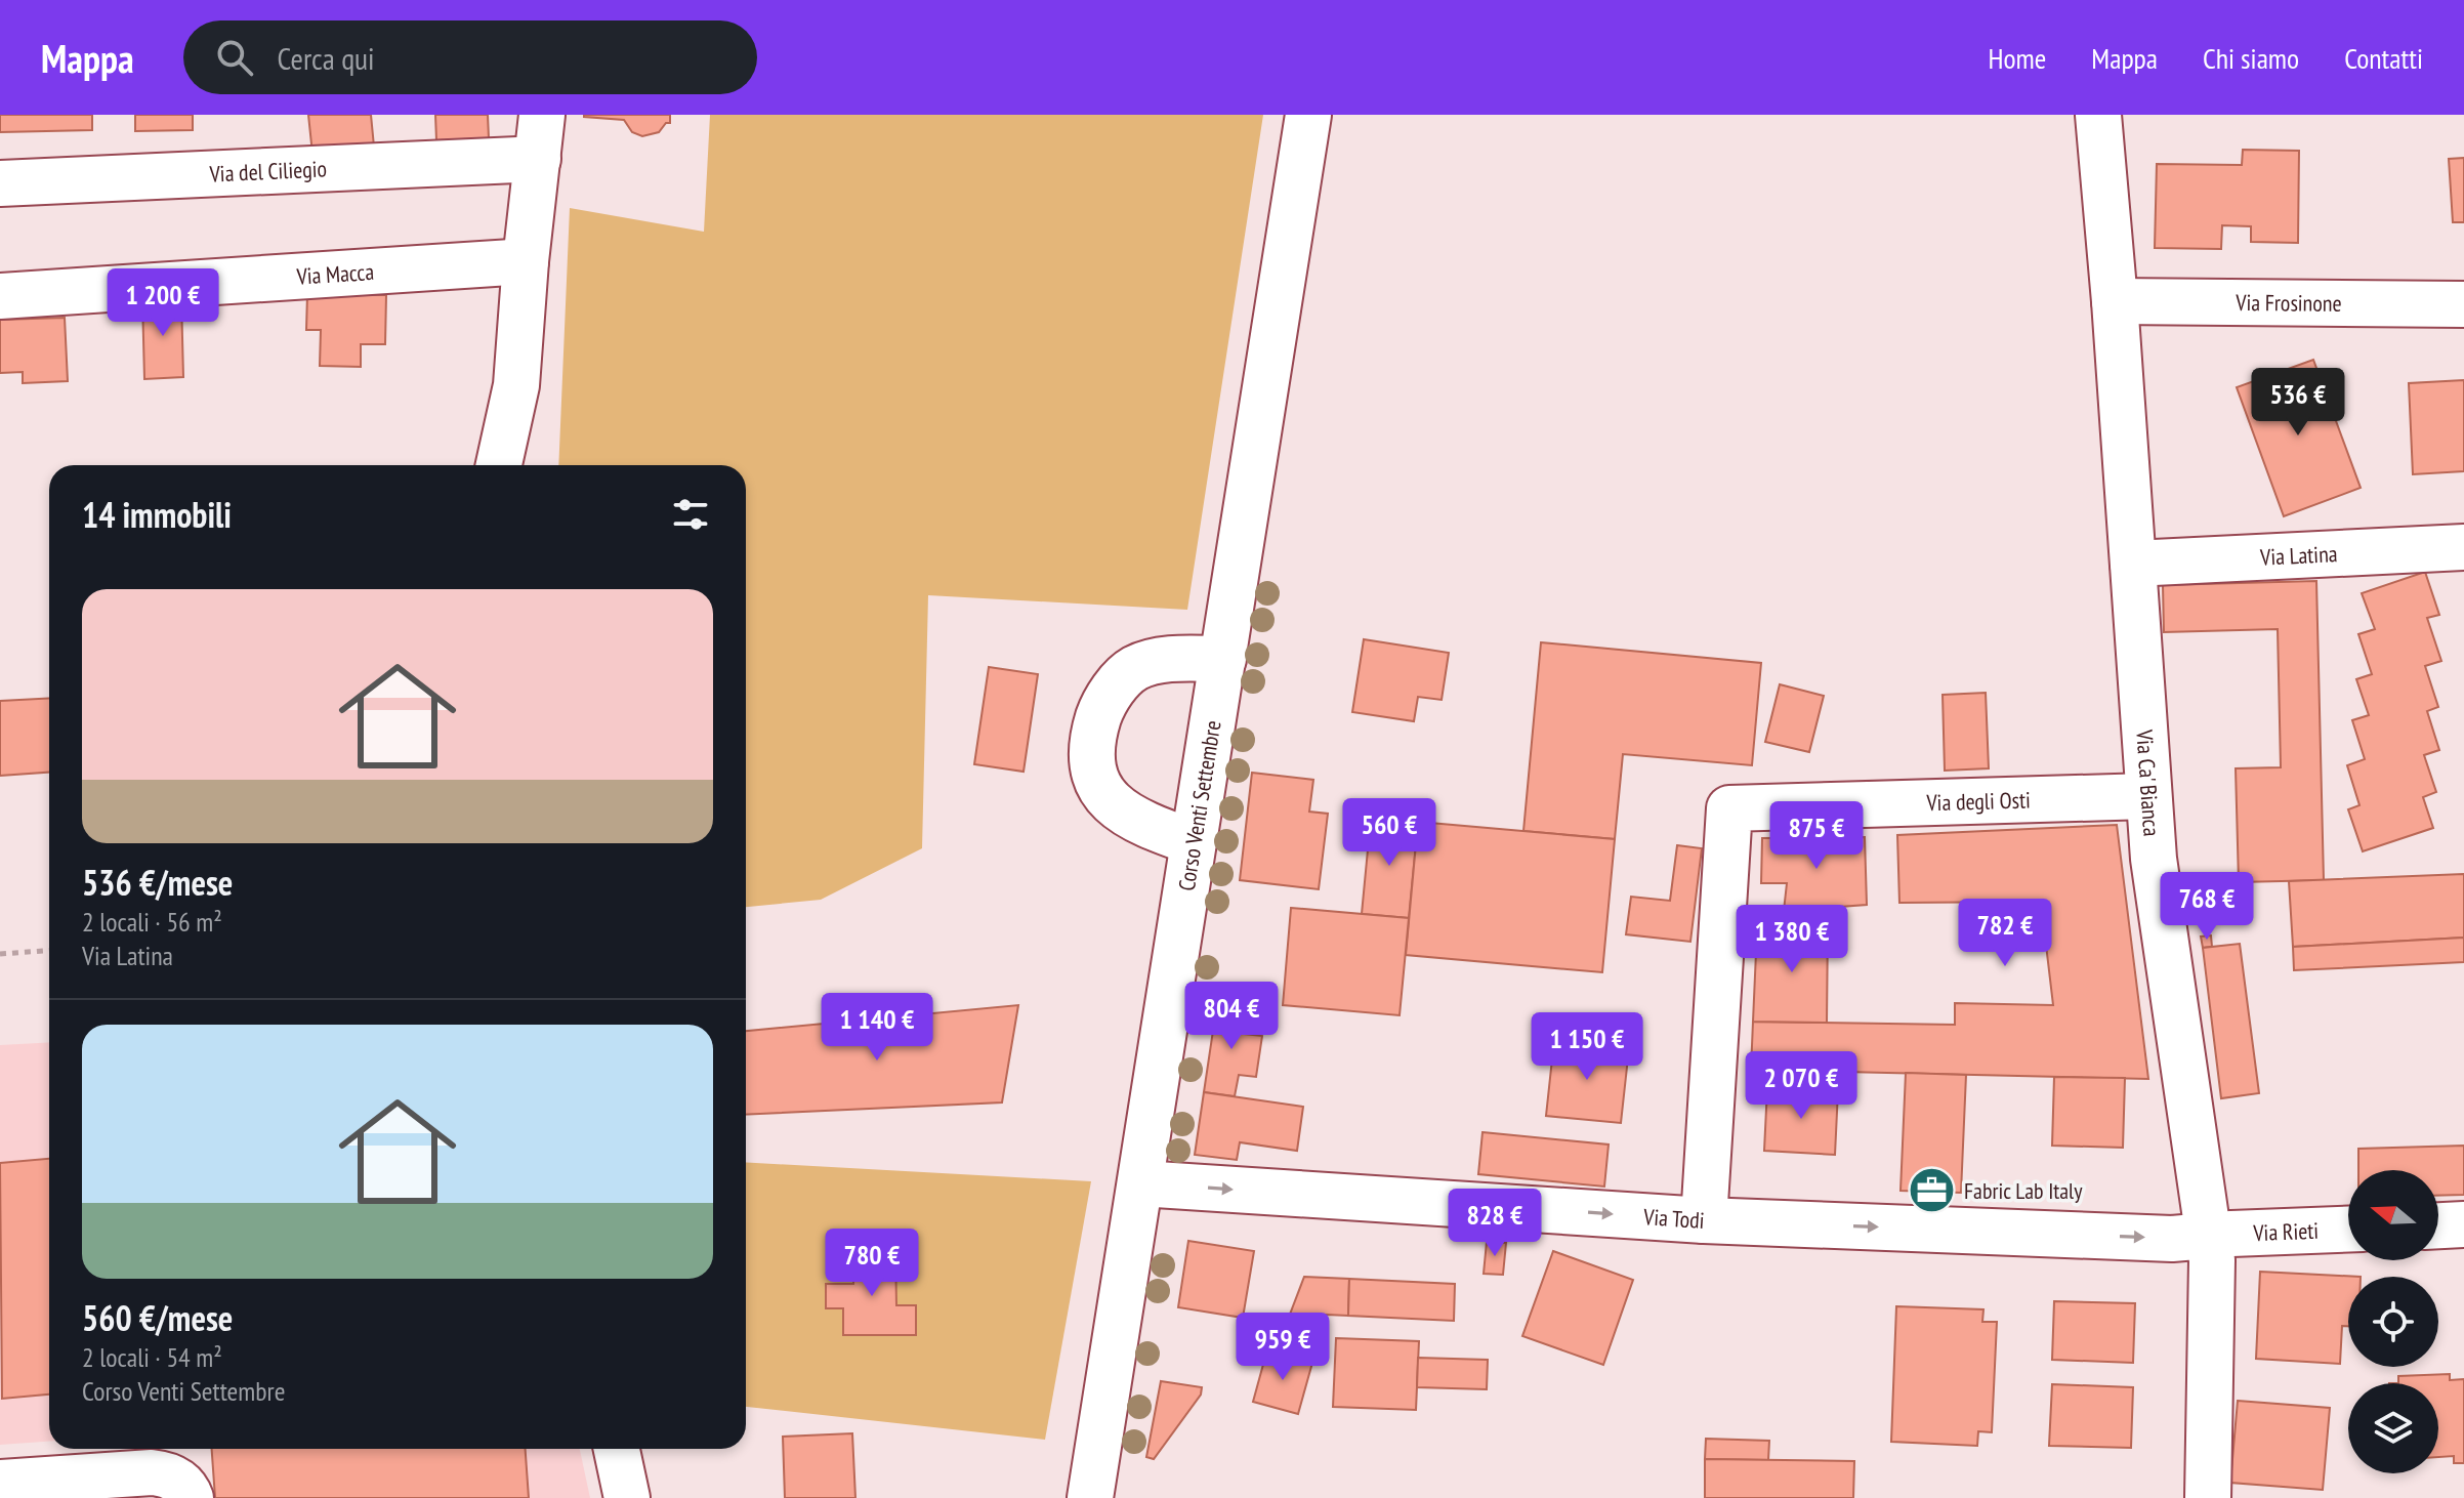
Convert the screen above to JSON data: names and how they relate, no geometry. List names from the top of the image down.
{
  "streets": {
    "street": [
      "Via del Ciliegio",
      "Via Macca",
      "Via Frosinone",
      "Via Latina",
      "Via Ca' Bianca",
      "Via degli Osti",
      "Corso Venti Settembre",
      "Via Todi",
      "Via Rieti"
    ]
  },
  "crossings": [
    ["Via Frosinone", "Via Ca' Bianca"],
    ["Via Latina", "Via Ca' Bianca"],
    ["Via Ca' Bianca", "Via degli Osti"],
    ["Via Ca' Bianca", "Via Todi"],
    ["Via Ca' Bianca", "Via Rieti"],
    ["Via degli Osti", "Via Todi"],
    ["Corso Venti Settembre", "Via Todi"],
    ["Via Todi", "Via Rieti"]
  ],
  "one_way": ["Via Todi"],
  "places": {
    "office": ["Fabric Lab Italy"]
  },
  "north": "left",
  "page": {
    "header": "Mappa",
    "search": "Cerca qui",
    "nav": [
      "Home",
      "Mappa",
      "Chi siamo",
      "Contatti"
    ],
    "price": [
      "1 200 €",
      "536 €",
      "560 €",
      "875 €",
      "768 €",
      "782 €",
      "1 380 €",
      "804 €",
      "1 140 €",
      "1 150 €",
      "2 070 €",
      "828 €",
      "780 €",
      "959 €"
    ],
    "heading": "14 immobili",
    "list": [
      {
        "name": "536 €/mese",
        "note": "2 locali · 56 m² · Via Latina"
      },
      {
        "name": "560 €/mese",
        "note": "2 locali · 54 m² · Corso Venti Settembre"
      }
    ]
  }
}
